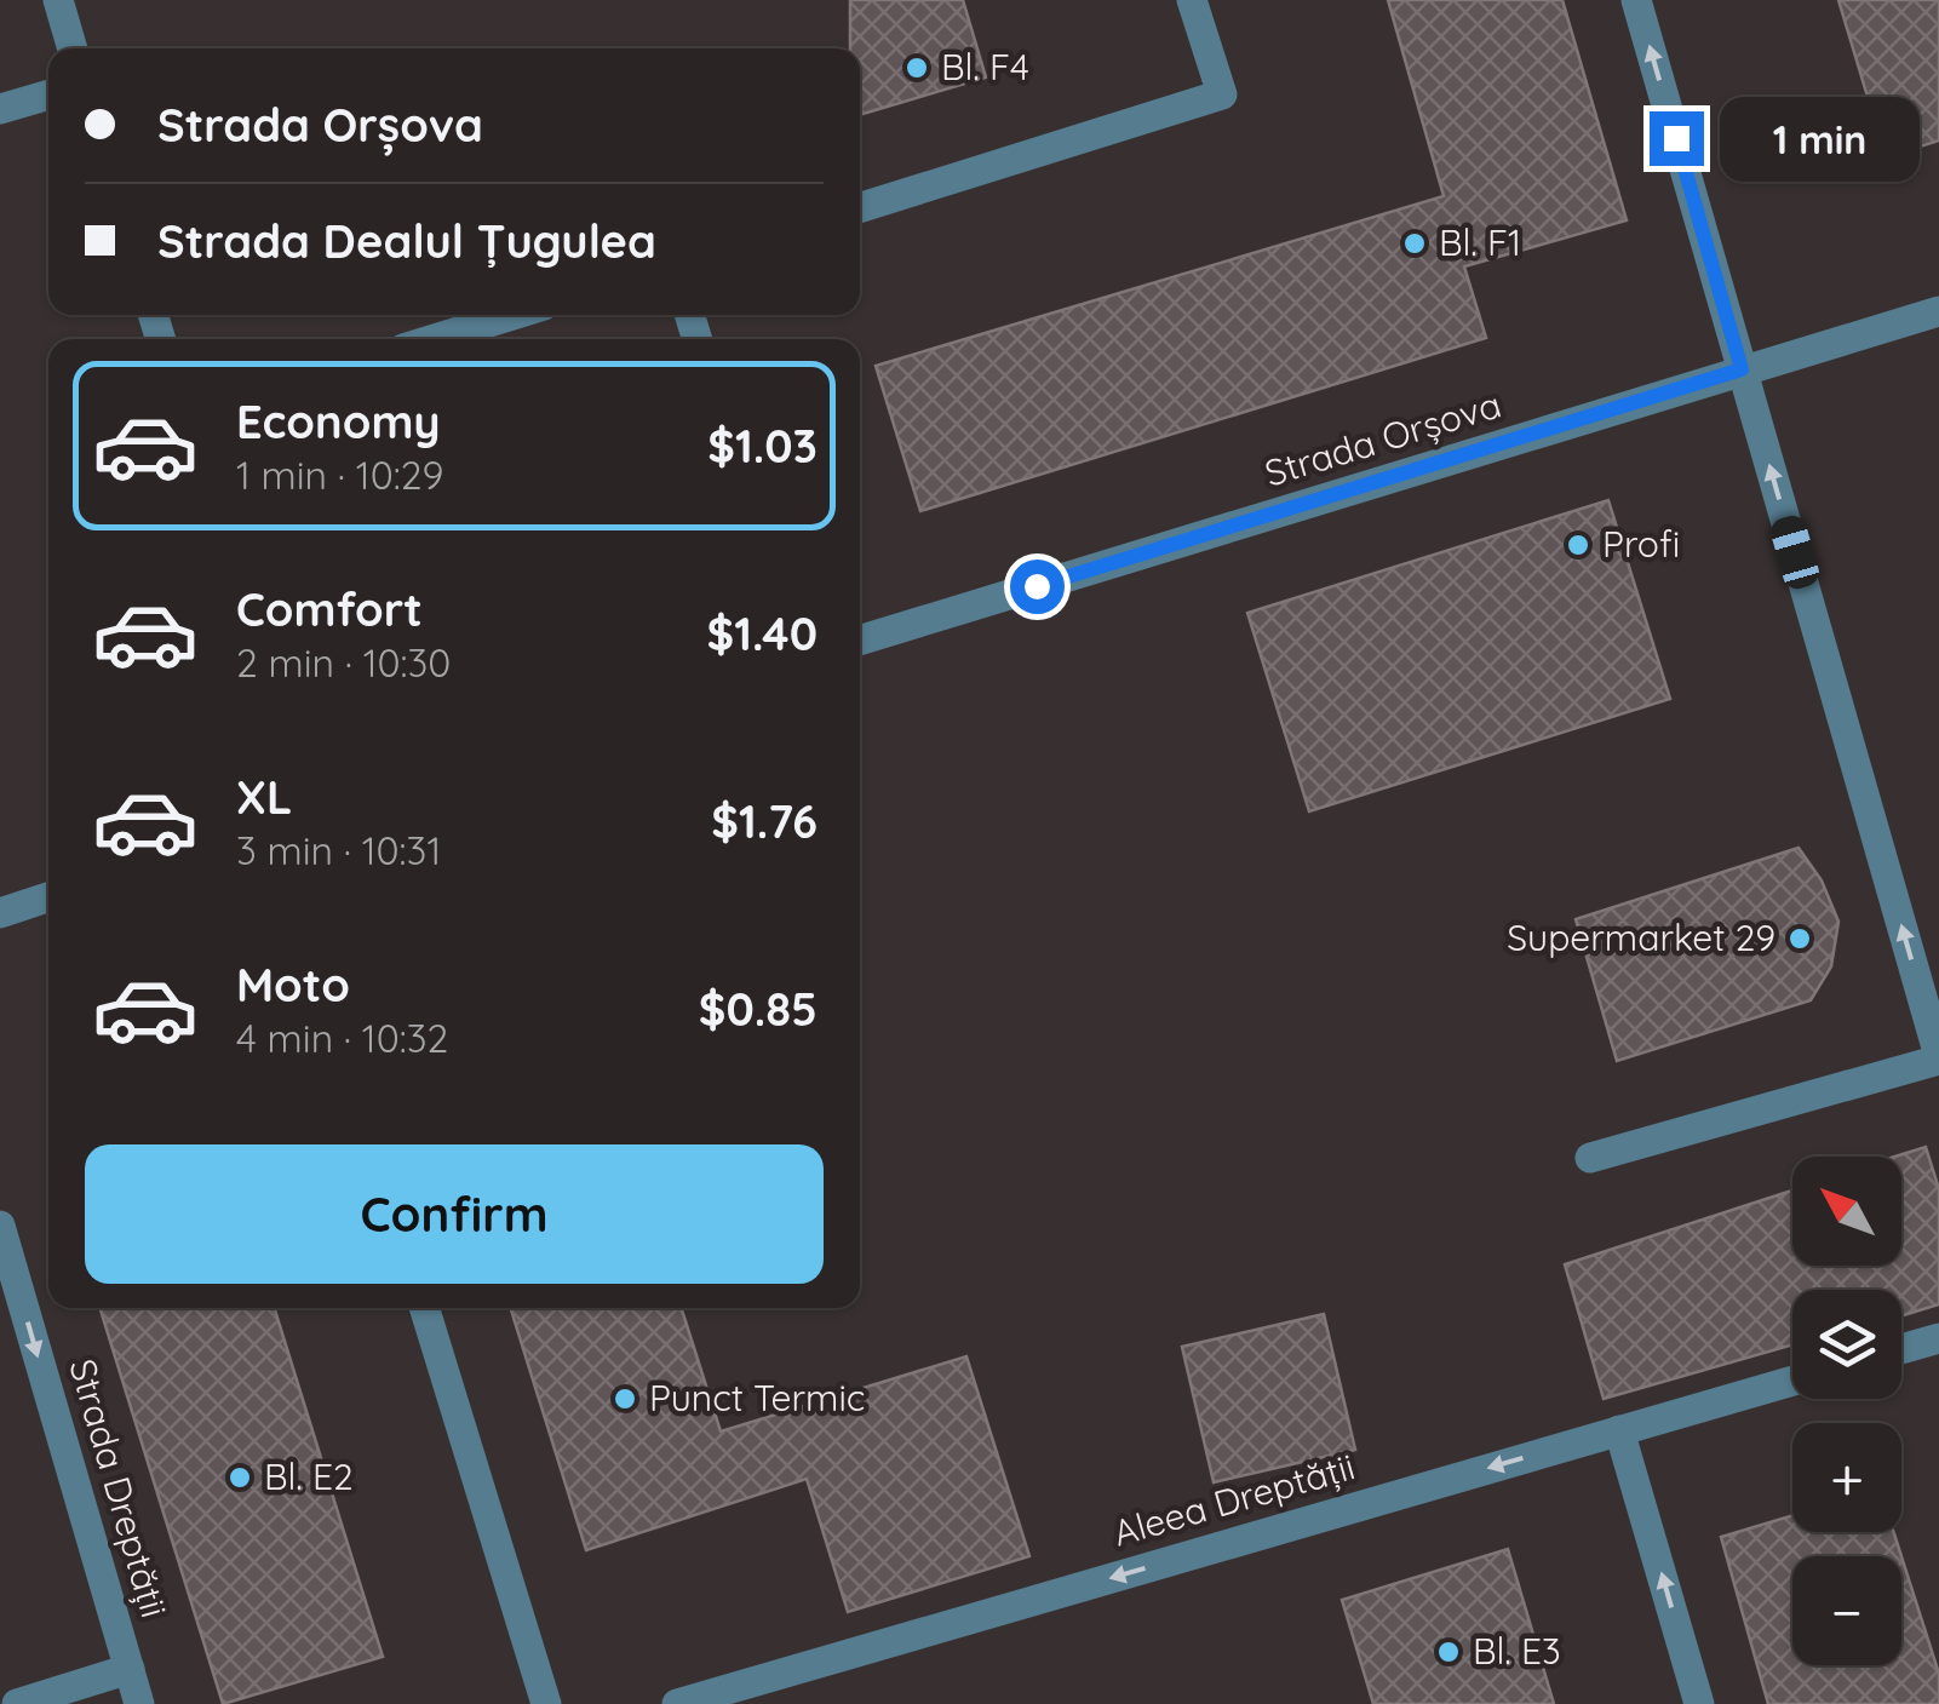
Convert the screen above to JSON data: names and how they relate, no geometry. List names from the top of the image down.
{
  "streets": {
    "street": ["Strada Orșova", "Strada Dreptății", "Aleea Dreptății"]
  },
  "one_way": ["Strada Dreptății", "Aleea Dreptății"],
  "places": [
    "Bl. F4",
    "Bl. F1",
    "Profi",
    "Supermarket 29",
    "Punct Termic",
    "Bl. E2",
    "Bl. E3"
  ],
  "north": "top left",
  "page": {
    "banner": ["Strada Orșova", "Strada Dealul Țugulea"],
    "bubble": "1 min",
    "list": [
      {
        "name": "Economy",
        "note": "1 min · 10:29",
        "value": "$1.03"
      },
      {
        "name": "Comfort",
        "note": "2 min · 10:30",
        "value": "$1.40"
      },
      {
        "name": "XL",
        "note": "3 min · 10:31",
        "value": "$1.76"
      },
      {
        "name": "Moto",
        "note": "4 min · 10:32",
        "value": "$0.85"
      }
    ],
    "buttons": "Confirm",
    "map_buttons": ["+", "−"]
  }
}
